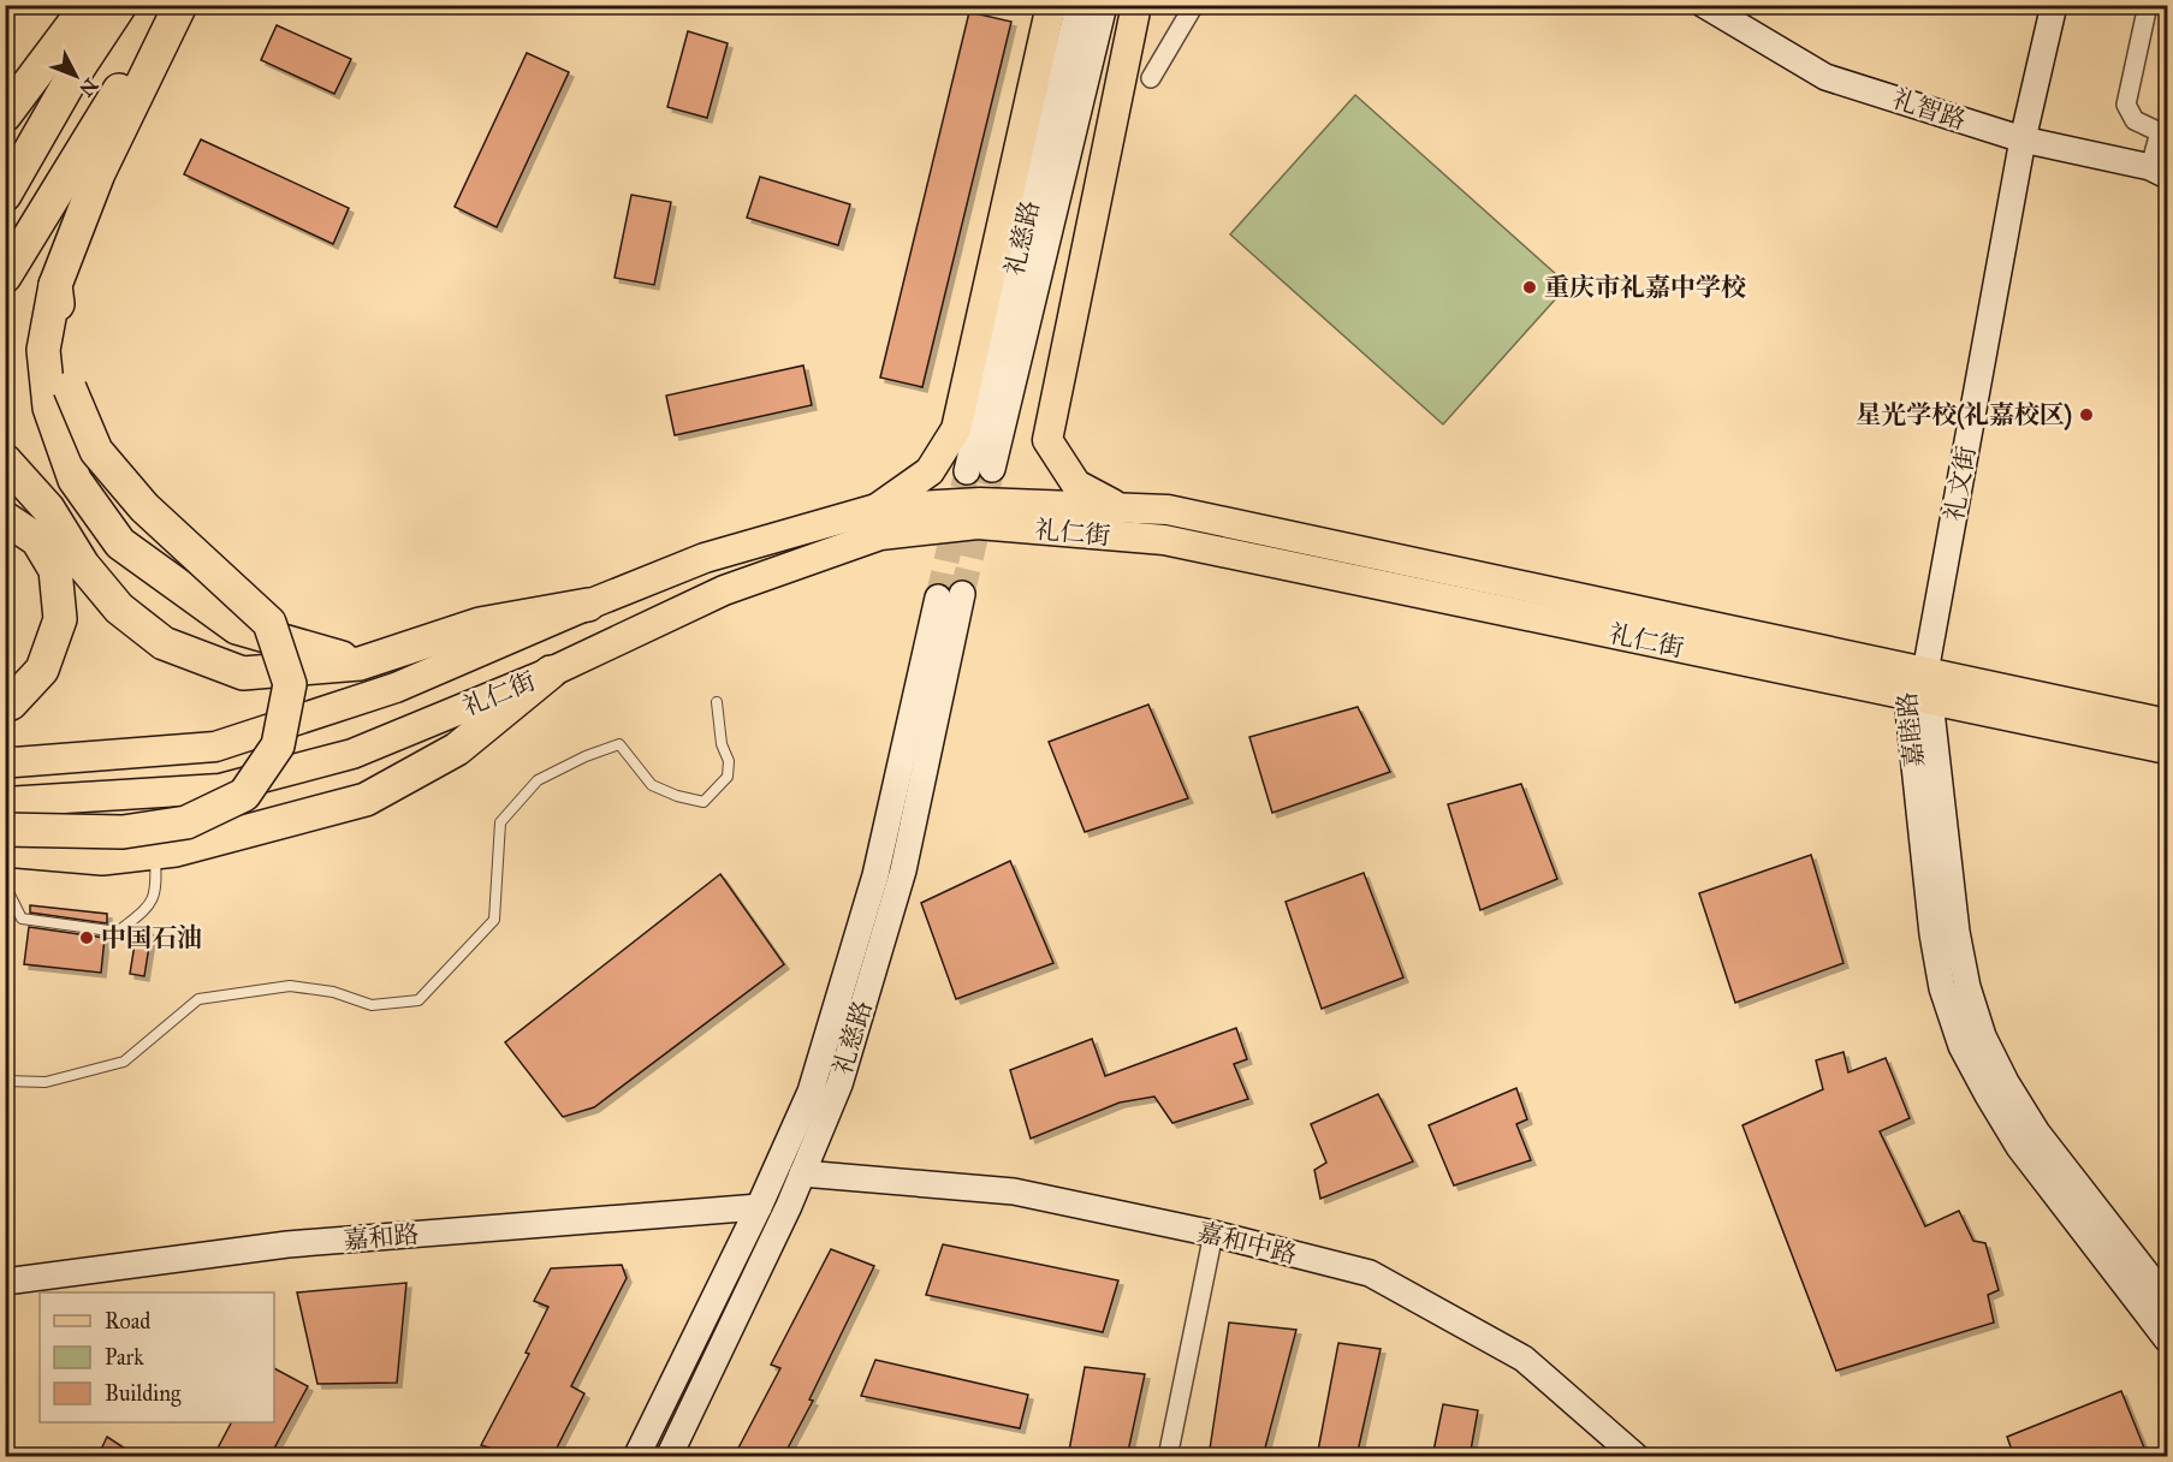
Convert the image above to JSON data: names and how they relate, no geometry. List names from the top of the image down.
{
  "streets": {
    "main road": ["礼仁街"],
    "street": [
      "礼智路",
      "礼慈路",
      "礼文街",
      "嘉睦路",
      "嘉和路",
      "嘉和中路"
    ]
  },
  "crossings": [
    ["礼智路", "礼文街"],
    ["礼慈路", "嘉和路"],
    ["礼慈路", "嘉和中路"],
    ["礼文街", "礼仁街"],
    ["礼文街", "嘉睦路"],
    ["礼仁街", "嘉睦路"]
  ],
  "places": ["重庆市礼嘉中学校", "星光学校(礼嘉校区)", "中国石油"],
  "legend": ["Road", "Park", "Building"],
  "north": "bottom right"
}
